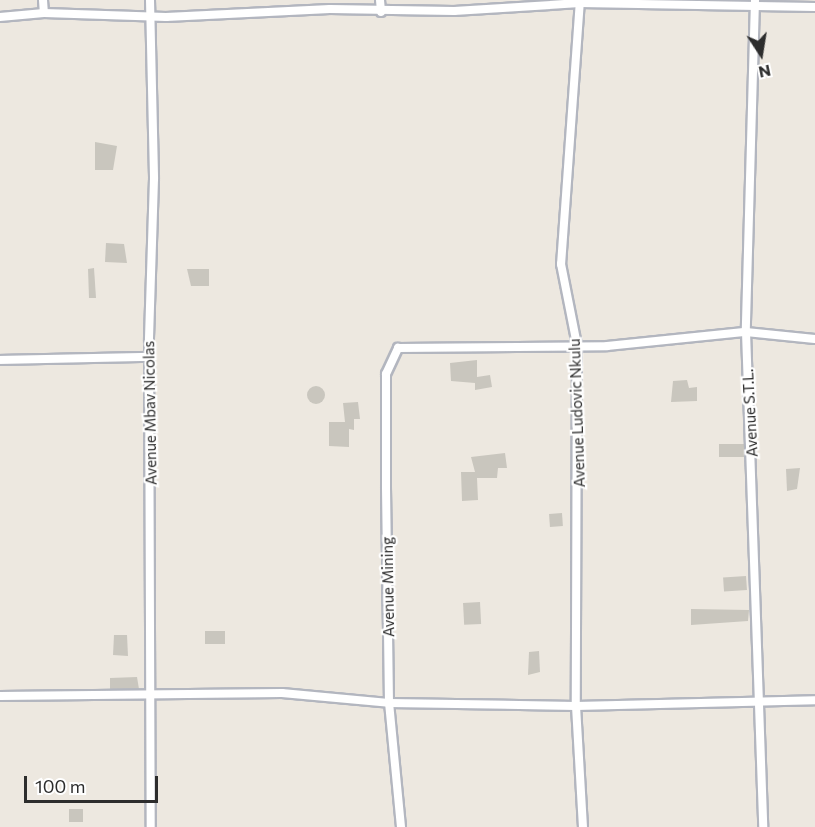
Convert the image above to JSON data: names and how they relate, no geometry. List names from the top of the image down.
{
  "streets": {
    "street": [
      "Avenue Mbav Nicolas",
      "Avenue Ludovic Nkulu",
      "Avenue S.T.L.",
      "Avenue Mining"
    ]
  },
  "crossings": [
    ["Avenue Ludovic Nkulu", "Avenue Mining"]
  ],
  "scale_bar": "100 m",
  "north": "bottom"
}
